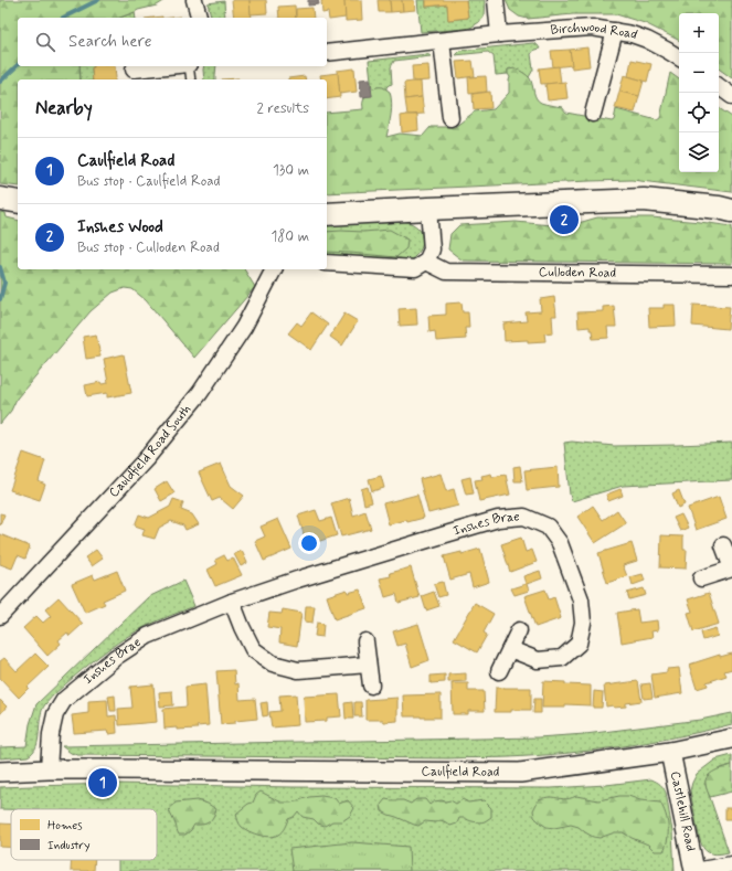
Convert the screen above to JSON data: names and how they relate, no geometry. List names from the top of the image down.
{
  "streets": {
    "street": [
      "Birchwood Road",
      "Culloden Road",
      "Cauldfield Road South",
      "Inshes Brae",
      "Caulfield Road",
      "Castlehill Road"
    ]
  },
  "crossings": [
    ["Inshes Brae", "Caulfield Road"],
    ["Caulfield Road", "Castlehill Road"]
  ],
  "legend": ["Homes", "Industry"],
  "page": {
    "map_buttons": ["+", "−"],
    "search": "Search here",
    "heading": ["Nearby", "2 results"],
    "list": [
      {
        "mark": "1",
        "name": "Caulfield Road",
        "note": "Bus stop · Caulfield Road",
        "value": "130 m"
      },
      {
        "mark": "2",
        "name": "Inshes Wood",
        "note": "Bus stop · Culloden Road",
        "value": "180 m"
      }
    ],
    "pins": ["2", "1"]
  }
}
